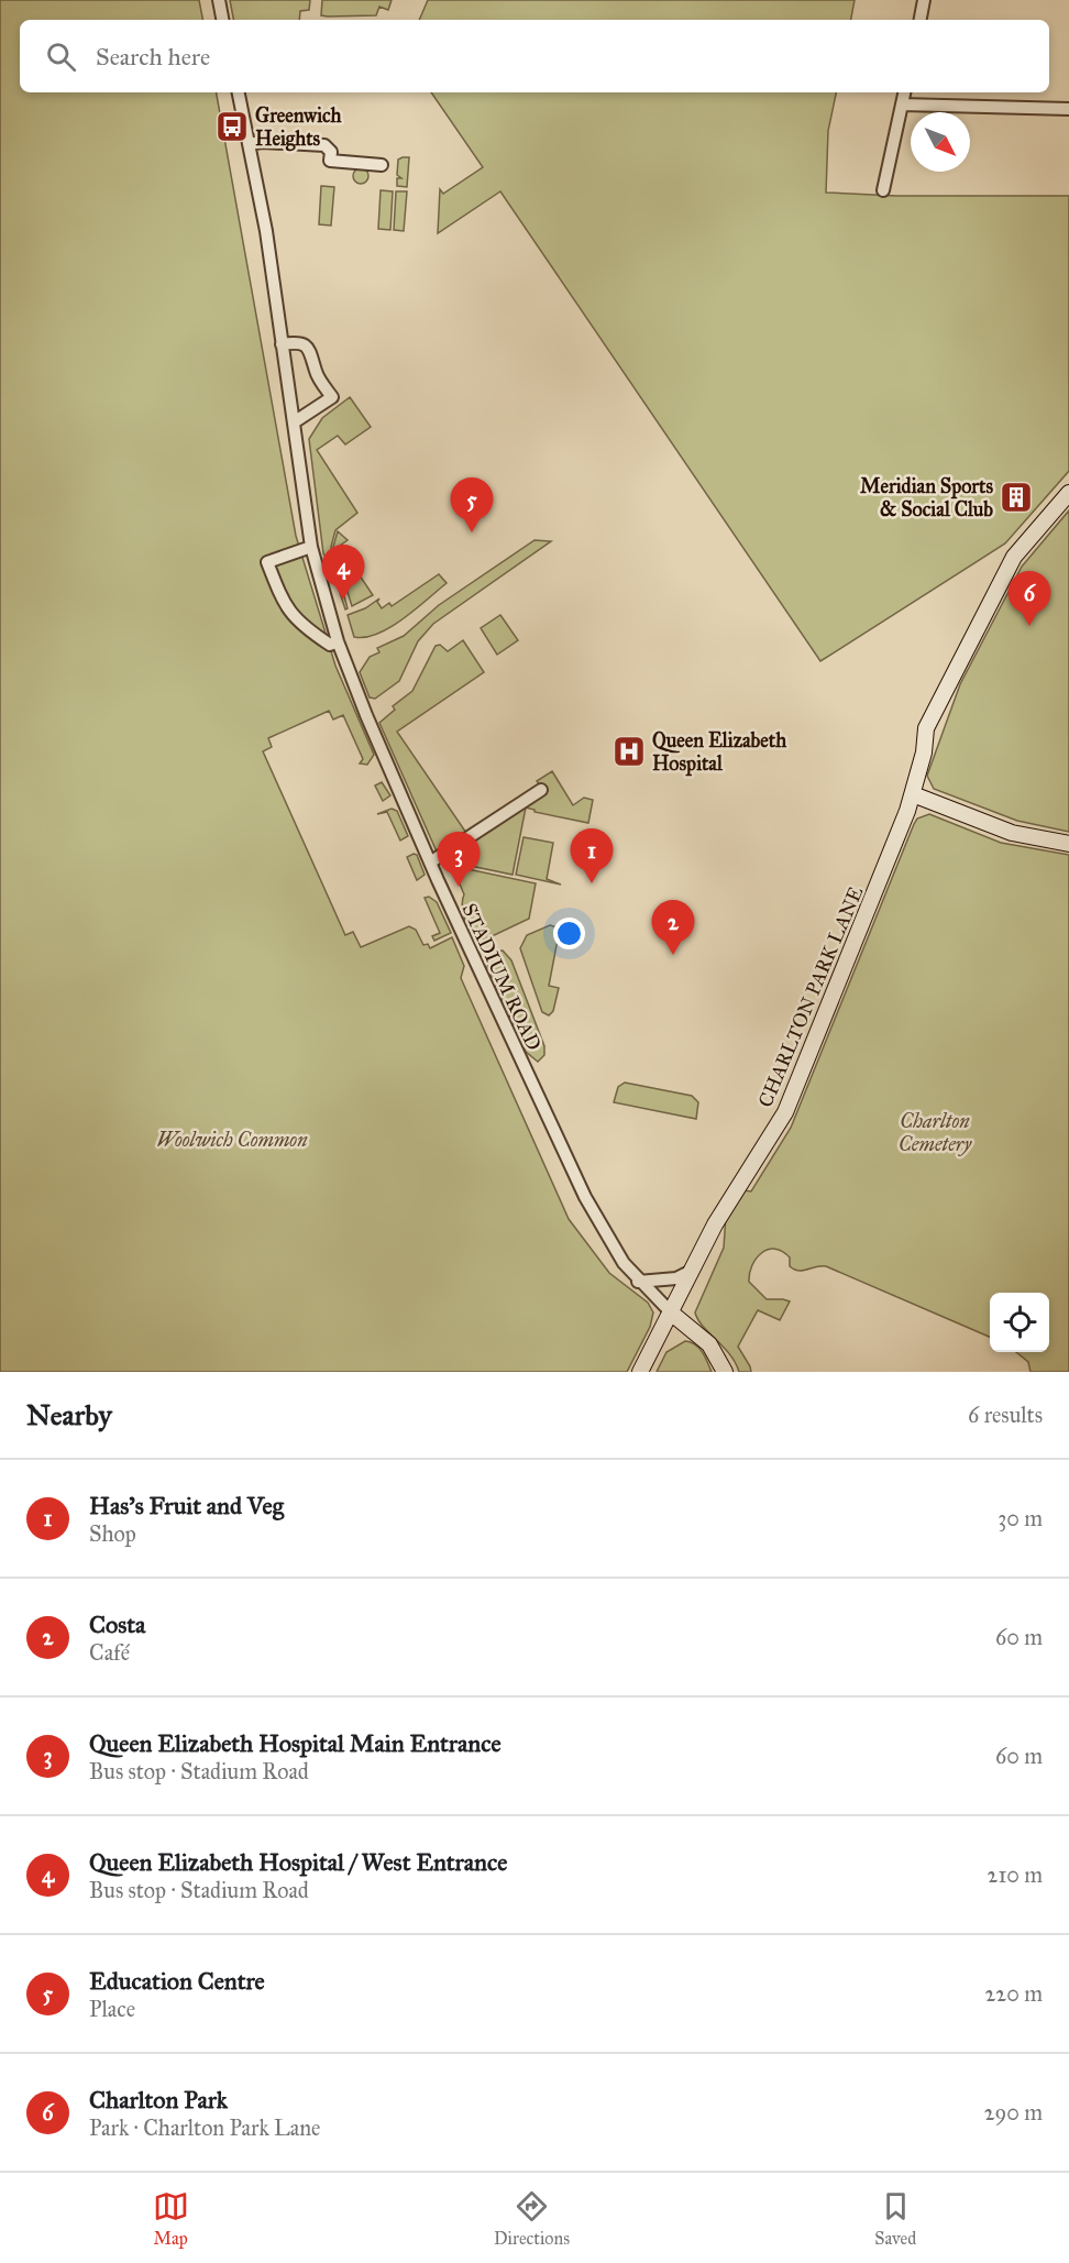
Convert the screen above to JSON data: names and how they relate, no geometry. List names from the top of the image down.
{
  "streets": {
    "street": ["STADIUM ROAD", "CHARLTON PARK LANE"]
  },
  "crossings": [
    ["STADIUM ROAD", "CHARLTON PARK LANE"]
  ],
  "parks": ["Charlton Cemetery", "Woolwich Common"],
  "places": {
    "bus stop": ["Greenwich Heights"],
    "building": ["Meridian Sports & Social Club"],
    "hospital": ["Queen Elizabeth Hospital"]
  },
  "north": "bottom right",
  "page": {
    "search": "Search here",
    "pins": [
      "5",
      "4",
      "6",
      "1",
      "3",
      "2"
    ],
    "heading": ["Nearby", "6 results"],
    "list": [
      {
        "mark": "1",
        "name": "Has’s Fruit and Veg",
        "note": "Shop",
        "value": "30 m"
      },
      {
        "mark": "2",
        "name": "Costa",
        "note": "Café",
        "value": "60 m"
      },
      {
        "mark": "3",
        "name": "Queen Elizabeth Hospital Main Entrance",
        "note": "Bus stop · Stadium Road",
        "value": "60 m"
      },
      {
        "mark": "4",
        "name": "Queen Elizabeth Hospital / West Entrance",
        "note": "Bus stop · Stadium Road",
        "value": "210 m"
      },
      {
        "mark": "5",
        "name": "Education Centre",
        "note": "Place",
        "value": "220 m"
      },
      {
        "mark": "6",
        "name": "Charlton Park",
        "note": "Park · Charlton Park Lane",
        "value": "290 m"
      }
    ],
    "nav": ["Map", "Directions", "Saved"]
  }
}
